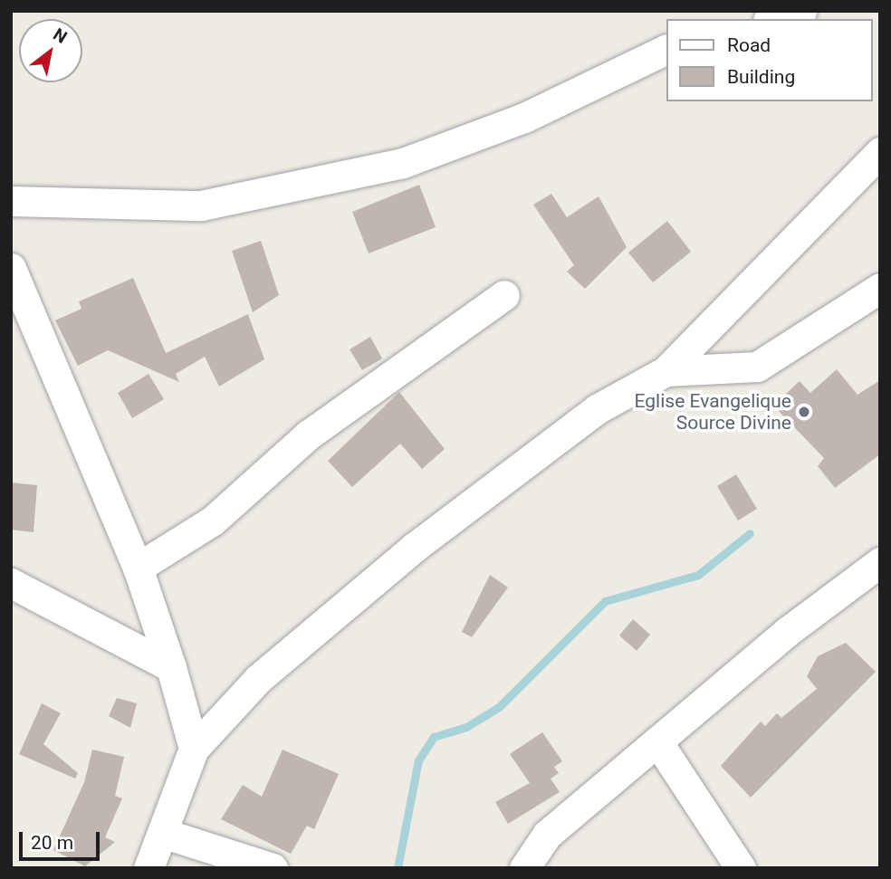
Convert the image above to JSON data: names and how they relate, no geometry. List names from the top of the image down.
{
  "places": ["Eglise Evangelique Source Divine"],
  "legend": ["Road", "Building"],
  "scale_bar": "20 m",
  "north": "top right"
}
